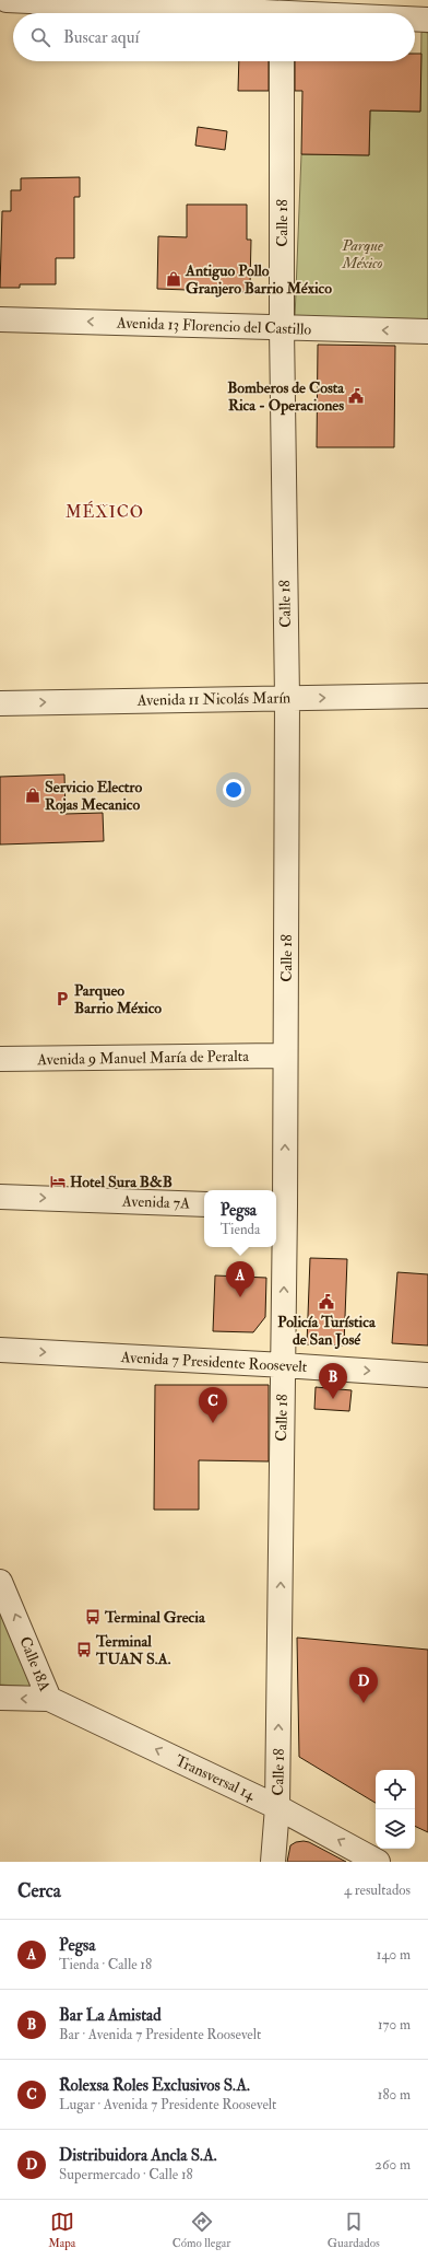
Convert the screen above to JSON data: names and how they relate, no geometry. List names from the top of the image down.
{
  "streets": {
    "street": [
      "Calle 18",
      "Avenida 13 Florencio del Castillo",
      "Avenida 11 Nicolás Marín",
      "Avenida 9 Manuel María de Peralta",
      "Avenida 7A",
      "Avenida 7 Presidente Roosevelt",
      "Calle 18A",
      "Transversal 14"
    ]
  },
  "crossings": [
    ["Calle 18", "Avenida 13 Florencio del Castillo"],
    ["Calle 18", "Avenida 11 Nicolás Marín"],
    ["Calle 18", "Avenida 9 Manuel María de Peralta"],
    ["Calle 18", "Avenida 7 Presidente Roosevelt"],
    ["Calle 18", "Transversal 14"],
    ["Calle 18A", "Transversal 14"]
  ],
  "one_way": [
    "Calle 18",
    "Avenida 13 Florencio del Castillo",
    "Avenida 11 Nicolás Marín",
    "Avenida 7A",
    "Avenida 7 Presidente Roosevelt",
    "Calle 18A",
    "Transversal 14"
  ],
  "districts": ["MÉXICO"],
  "parks": ["Parque México"],
  "places": {
    "shop": ["Antiguo Pollo Granjero Barrio México", "Servicio Electro Rojas Mecanico"],
    "public building": ["Bomberos de Costa Rica - Operaciones", "Policía Turística de San José"],
    "parking": ["Parqueo Barrio México"],
    "hotel": ["Hotel Sura B&B"],
    "bus stop": ["Terminal Grecia", "Terminal TUAN S.A."]
  },
  "page": {
    "search": "Buscar aquí",
    "popup": ["Pegsa", "Tienda"],
    "pins": [
      "A",
      "B",
      "C",
      "D"
    ],
    "heading": ["Cerca", "4 resultados"],
    "list": [
      {
        "mark": "A",
        "name": "Pegsa",
        "note": "Tienda · Calle 18",
        "value": "140 m"
      },
      {
        "mark": "B",
        "name": "Bar La Amistad",
        "note": "Bar · Avenida 7 Presidente Roosevelt",
        "value": "170 m"
      },
      {
        "mark": "C",
        "name": "Rolexsa Roles Exclusivos S.A.",
        "note": "Lugar · Avenida 7 Presidente Roosevelt",
        "value": "180 m"
      },
      {
        "mark": "D",
        "name": "Distribuidora Ancla S.A.",
        "note": "Supermercado · Calle 18",
        "value": "260 m"
      }
    ],
    "nav": ["Mapa", "Cómo llegar", "Guardados"]
  }
}
